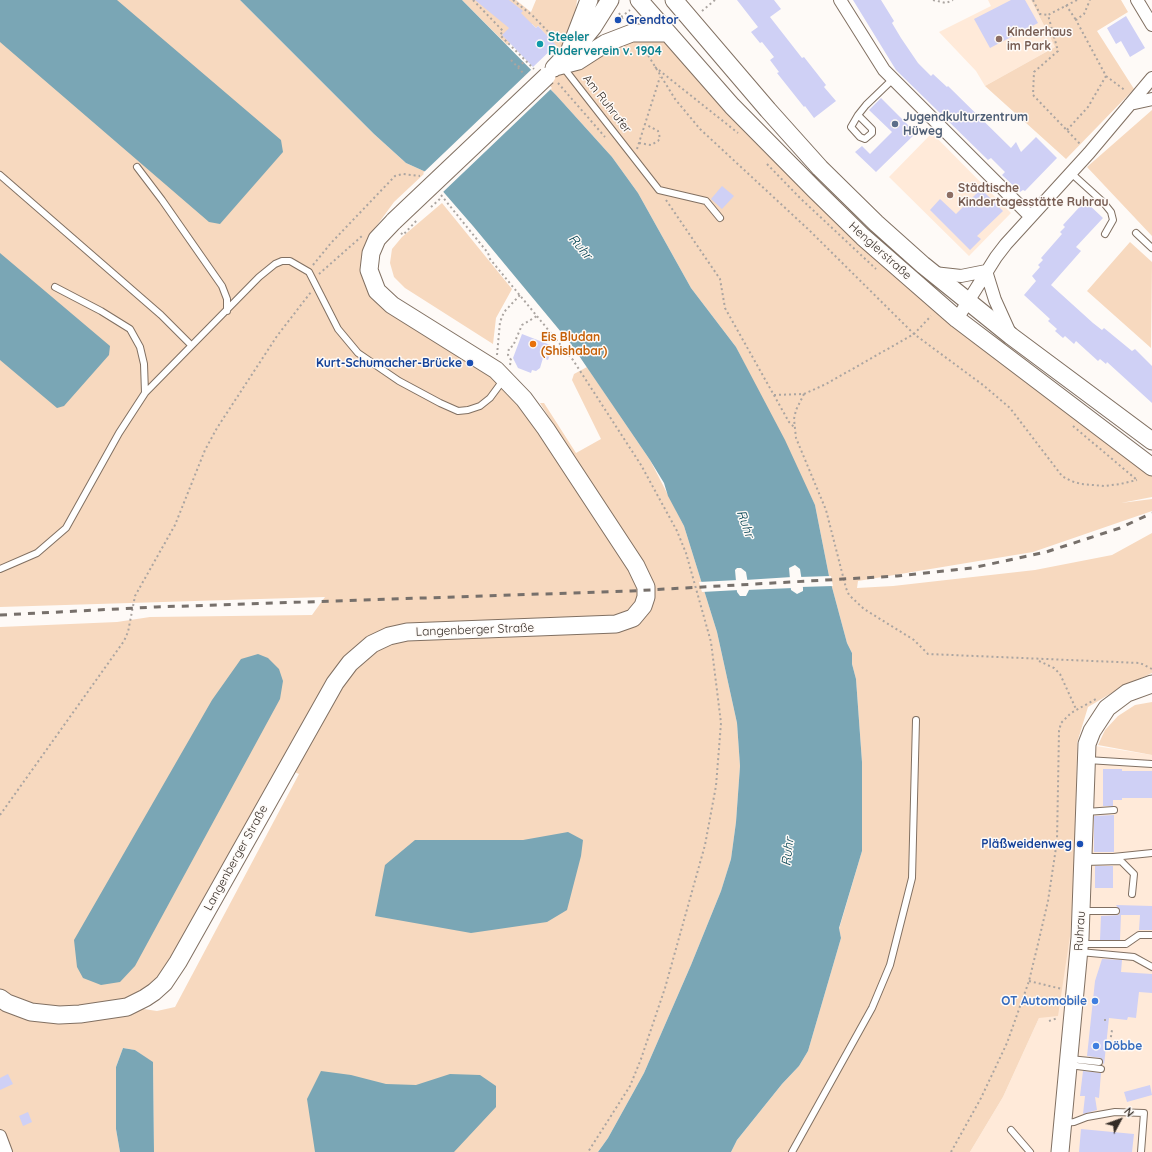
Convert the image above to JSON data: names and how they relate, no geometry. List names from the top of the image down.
{
  "streets": {
    "main road": ["Henglerstraße", "Langenberger Straße", "Ruhrau"],
    "lane": ["Am Ruhrufer"]
  },
  "water": ["Ruhr"],
  "places": [
    "Grendtor",
    "Kinderhaus im Park",
    "Steeler Ruderverein v. 1904",
    "Jugendkulturzentrum Hüweg",
    "Städtische Kindertagesstätte Ruhrau",
    "Eis Bludan (Shishabar)",
    "Kurt-Schumacher-Brücke",
    "Pläßweidenweg",
    "OT Automobile",
    "Döbbe"
  ],
  "north": "top right"
}
